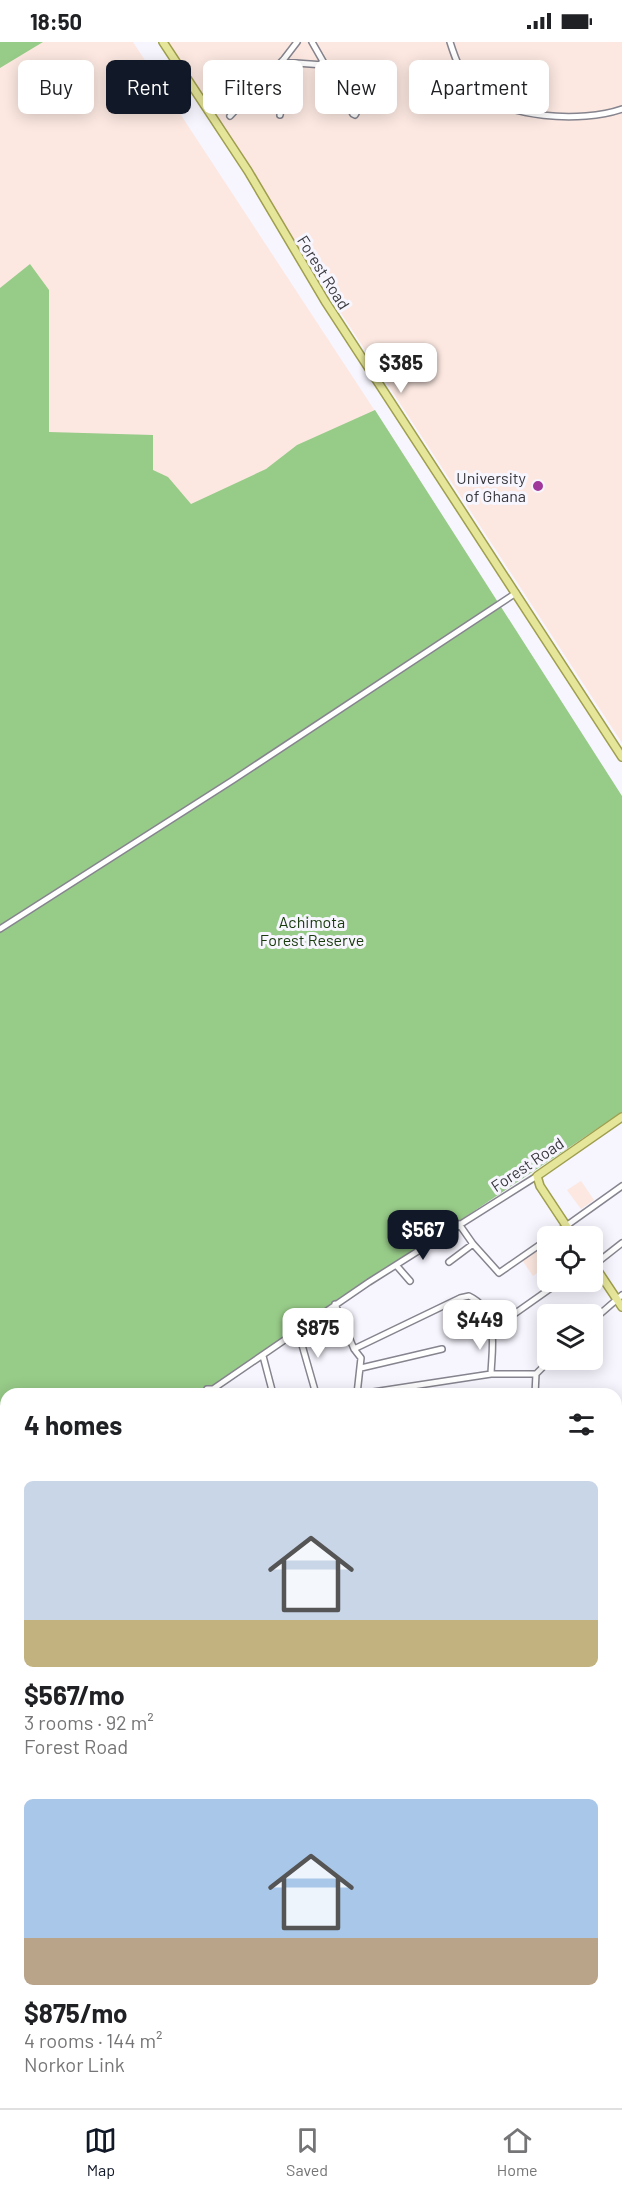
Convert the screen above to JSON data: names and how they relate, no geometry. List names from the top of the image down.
{
  "streets": {
    "main road": ["Forest Road"]
  },
  "parks": ["Achimota Forest Reserve"],
  "places": ["University of Ghana"],
  "page": {
    "status": "18:50",
    "chip": [
      "Buy",
      "Rent",
      "Filters",
      "New",
      "Apartment"
    ],
    "price": [
      "$385",
      "$567",
      "$449",
      "$875"
    ],
    "heading": "4 homes",
    "list": [
      {
        "name": "$567/mo",
        "note": "3 rooms · 92 m² · Forest Road"
      },
      {
        "name": "$875/mo",
        "note": "4 rooms · 144 m² · Norkor Link"
      }
    ],
    "tabs": ["Map", "Saved", "Home"]
  }
}
